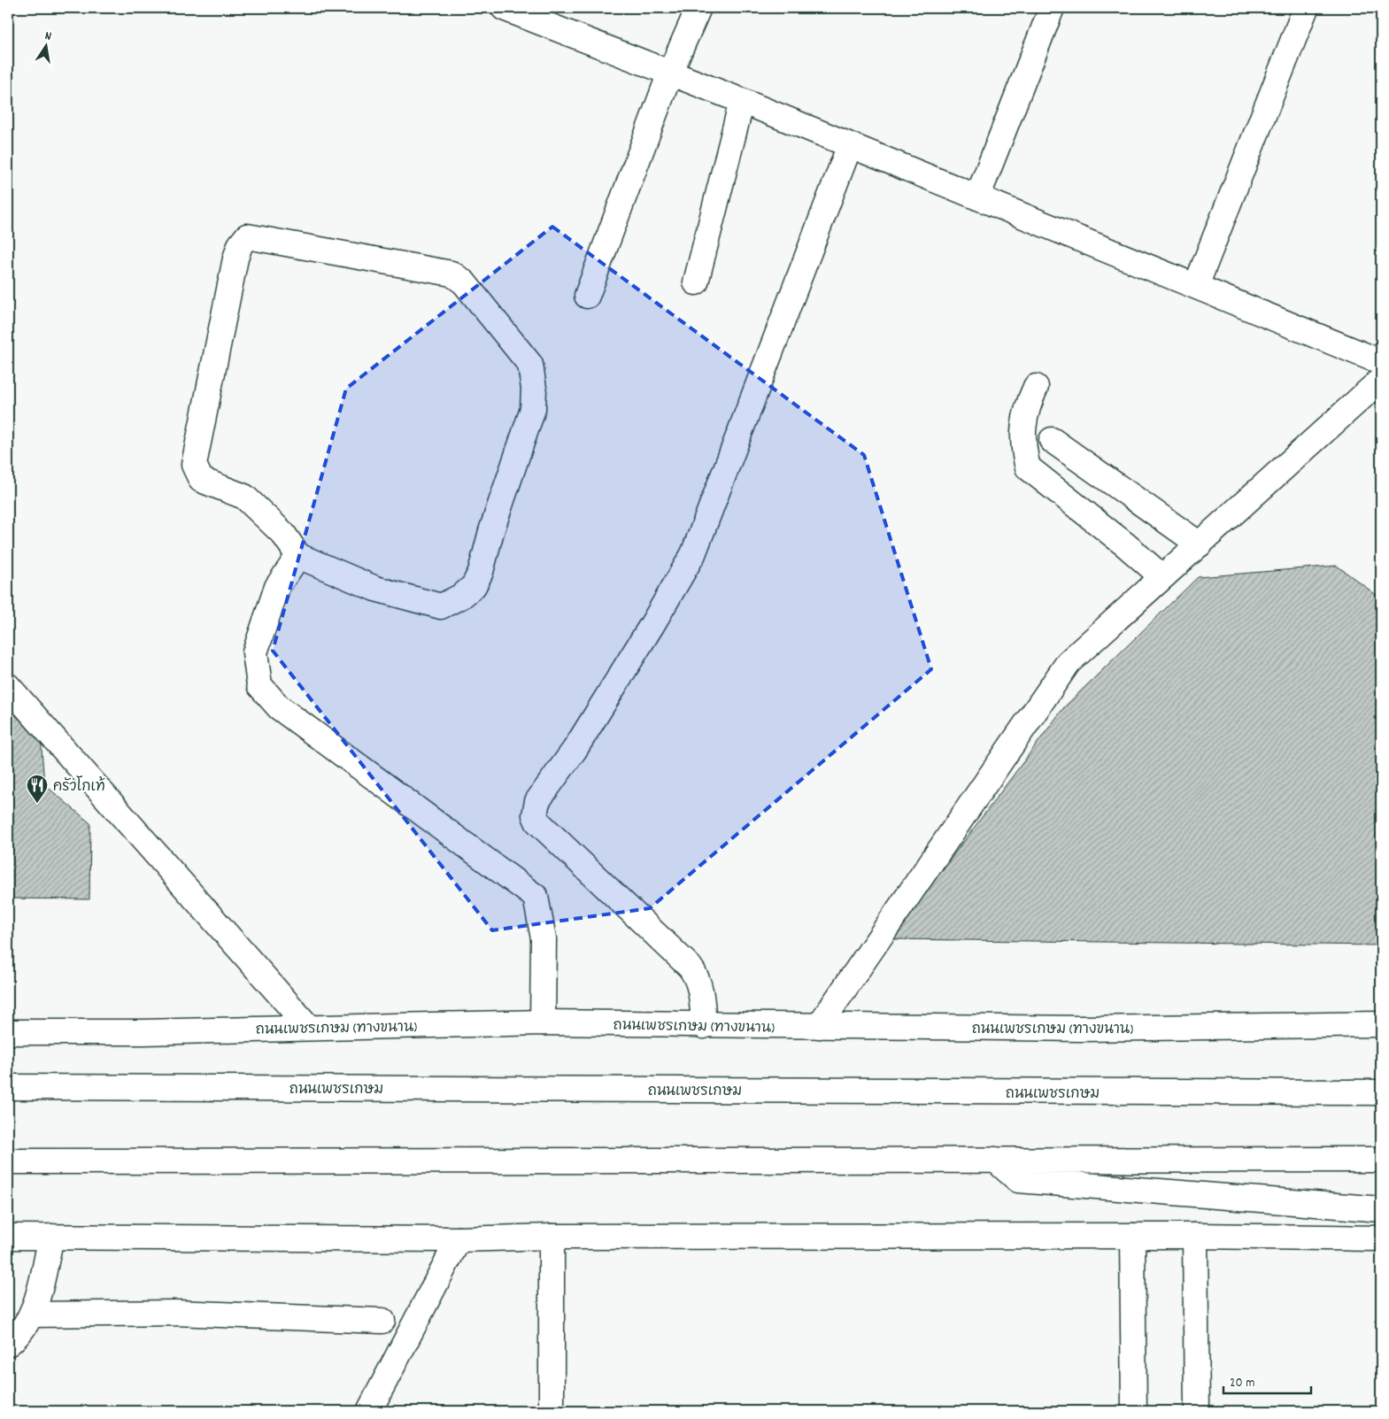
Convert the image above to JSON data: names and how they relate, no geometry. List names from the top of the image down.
{
  "streets": {
    "main road": ["ถนนเพชรเกษม (ทางขนาน)", "ถนนเพชรเกษม"]
  },
  "places": {
    "restaurant": ["ครัวโกเท้"]
  },
  "scale_bar": "20 m",
  "north": "top"
}
